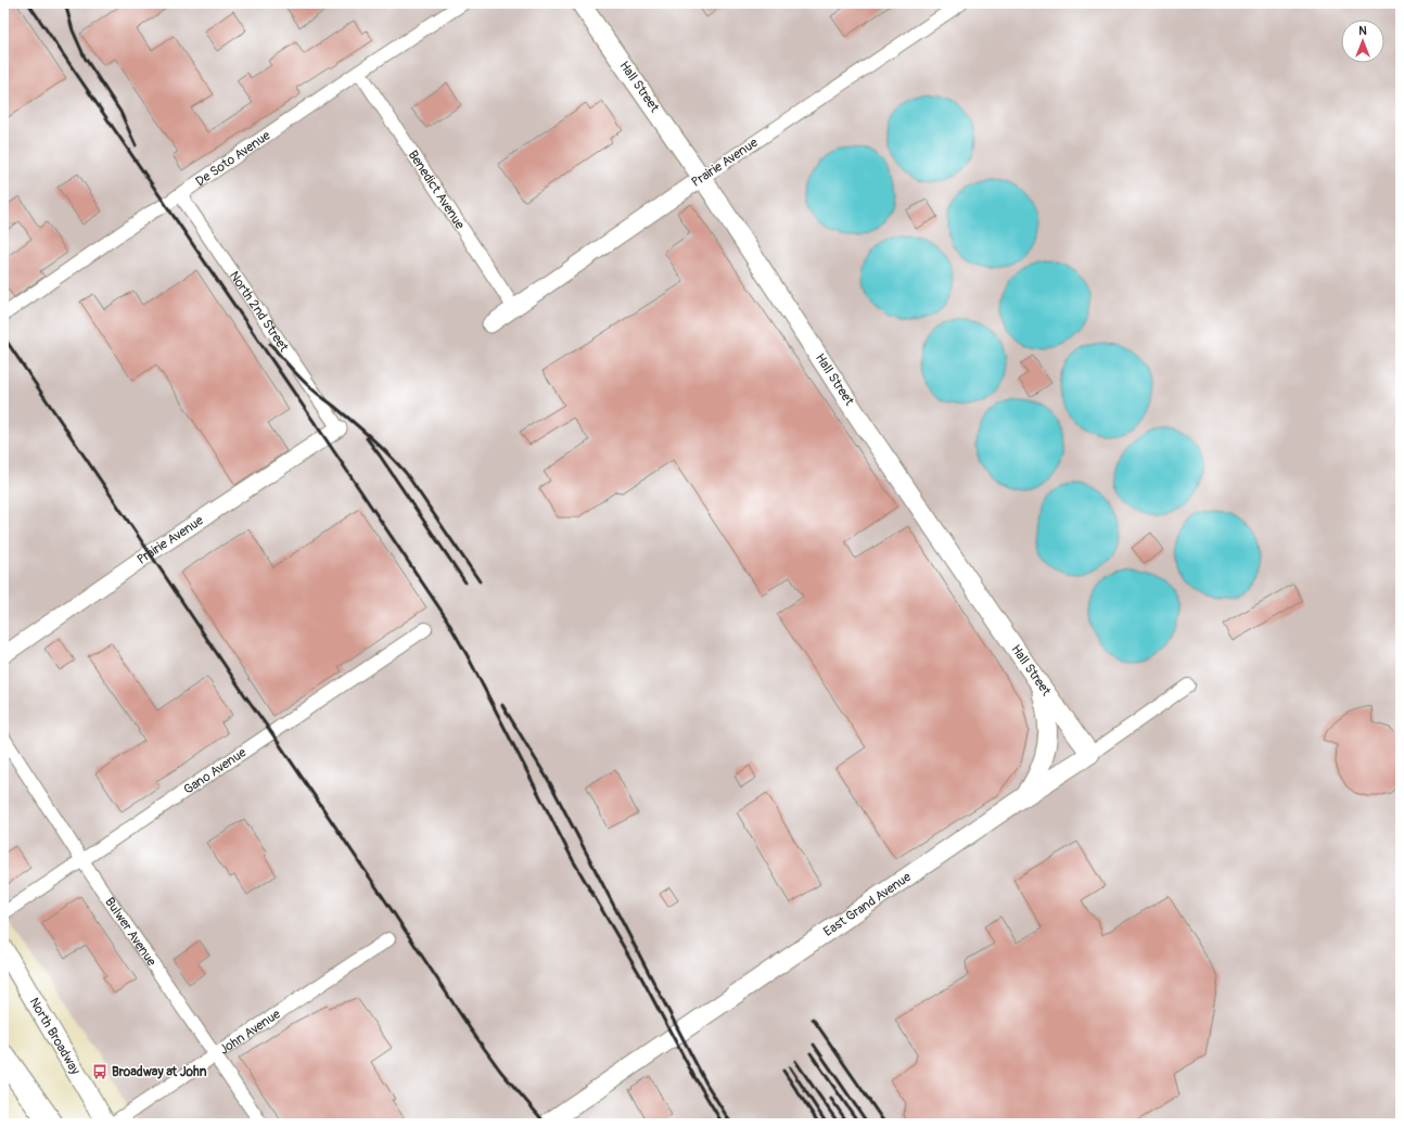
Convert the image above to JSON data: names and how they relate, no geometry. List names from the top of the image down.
{
  "streets": {
    "main road": ["Hall Street", "East Grand Avenue", "North Broadway"],
    "street": [
      "De Soto Avenue",
      "Prairie Avenue",
      "Benedict Avenue",
      "North 2nd Street",
      "Gano Avenue",
      "Bulwer Avenue",
      "John Avenue"
    ]
  },
  "crossings": [
    ["Hall Street", "Prairie Avenue"],
    ["Hall Street", "East Grand Avenue"],
    ["De Soto Avenue", "Benedict Avenue"],
    ["De Soto Avenue", "North 2nd Street"],
    ["Prairie Avenue", "Benedict Avenue"],
    ["Prairie Avenue", "North 2nd Street"],
    ["Gano Avenue", "Bulwer Avenue"],
    ["Bulwer Avenue", "John Avenue"]
  ],
  "places": {
    "bus stop": ["Broadway at John"]
  },
  "north": "top"
}
